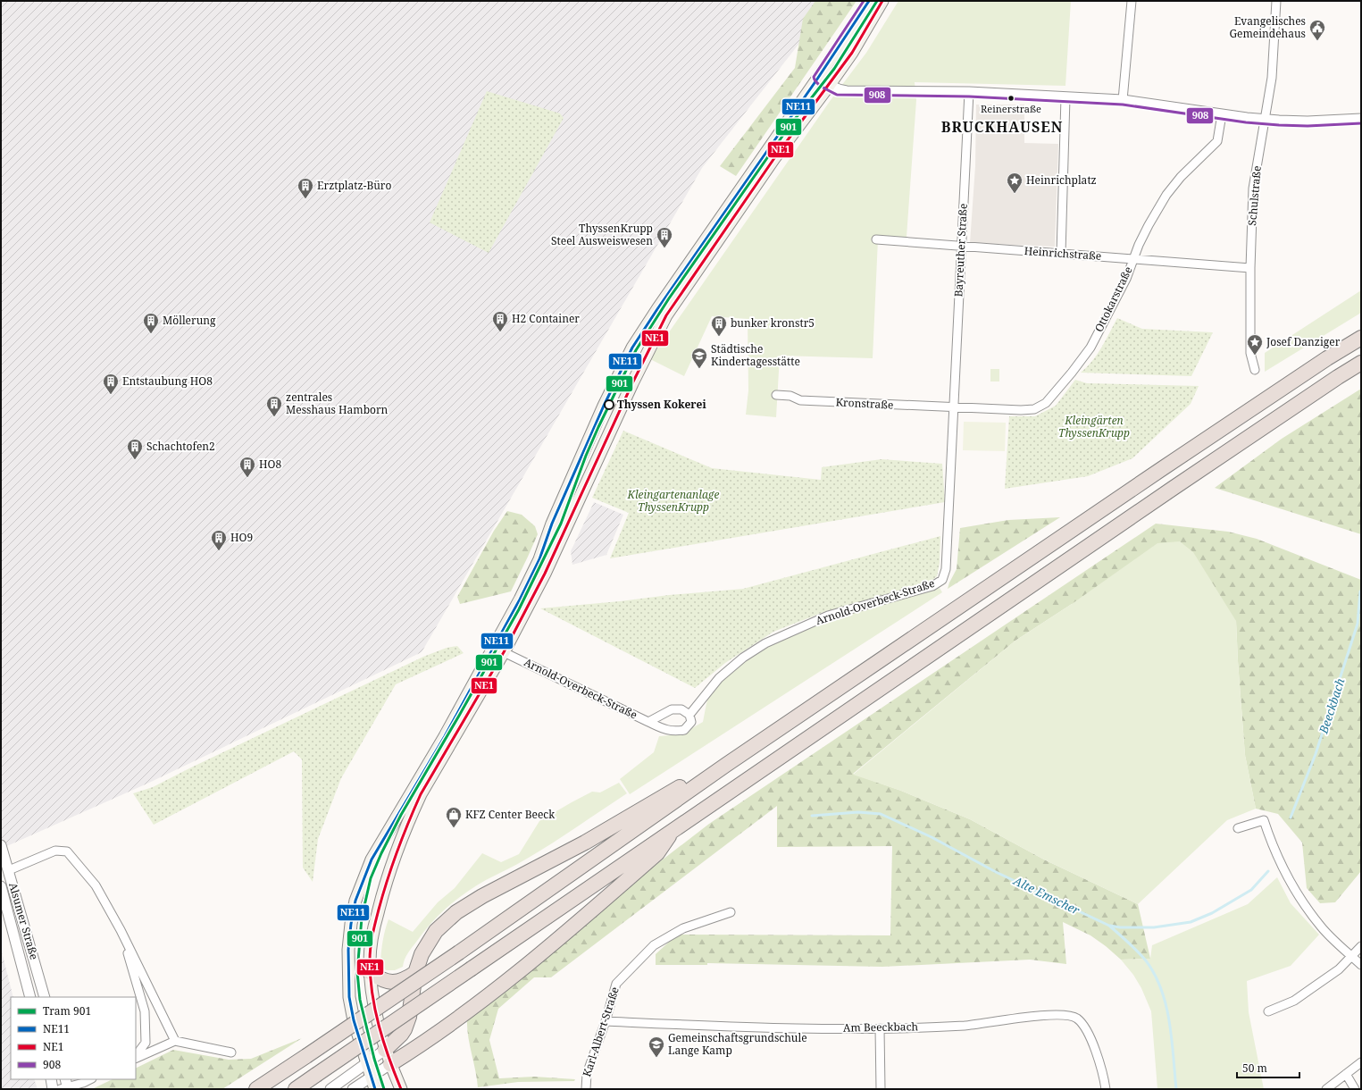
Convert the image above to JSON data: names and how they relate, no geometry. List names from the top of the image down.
{
  "streets": {
    "street": [
      "Schulstraße",
      "Bayreuther Straße",
      "Heinrichstraße",
      "Ottokarstraße",
      "Kronstraße",
      "Arnold-Overbeck-Straße",
      "Alsumer Straße",
      "Am Beeckbach",
      "Karl-Albert-Straße"
    ]
  },
  "crossings": [
    ["Schulstraße", "Heinrichstraße"],
    ["Bayreuther Straße", "Heinrichstraße"],
    ["Bayreuther Straße", "Ottokarstraße"],
    ["Bayreuther Straße", "Kronstraße"],
    ["Bayreuther Straße", "Arnold-Overbeck-Straße"],
    ["Heinrichstraße", "Ottokarstraße"],
    ["Ottokarstraße", "Kronstraße"],
    ["Ottokarstraße", "Arnold-Overbeck-Straße"],
    ["Kronstraße", "Arnold-Overbeck-Straße"],
    ["Am Beeckbach", "Karl-Albert-Straße"]
  ],
  "districts": ["BRUCKHAUSEN"],
  "water": ["Beeckbach", "Alte Emscher"],
  "parks": ["Kleingärten ThyssenKrupp", "Kleingartenanlage ThyssenKrupp"],
  "places": {
    "public building": ["Evangelisches Gemeindehaus"],
    "other": ["Reinerstraße", "Thyssen Kokerei"],
    "place": ["Heinrichplatz", "Josef Danziger"],
    "building": [
      "Erztplatz-Büro",
      "ThyssenKrupp Steel Ausweiswesen",
      "H2 Container",
      "Möllerung",
      "bunker kronstr5",
      "Entstaubung HO8",
      "zentrales Messhaus Hamborn",
      "Schachtofen2",
      "HO8",
      "HO9"
    ],
    "school or university": ["Städtische Kindertagesstätte", "Gemeinschaftsgrundschule Lange Kamp"],
    "shop": ["KFZ Center Beeck"]
  },
  "lines": [
    "tram line 901",
    "transit line NE11",
    "transit line NE1",
    "transit line 908"
  ],
  "legend": [
    "Tram 901",
    "NE11",
    "NE1",
    "908"
  ],
  "scale_bar": "50 m"
}
